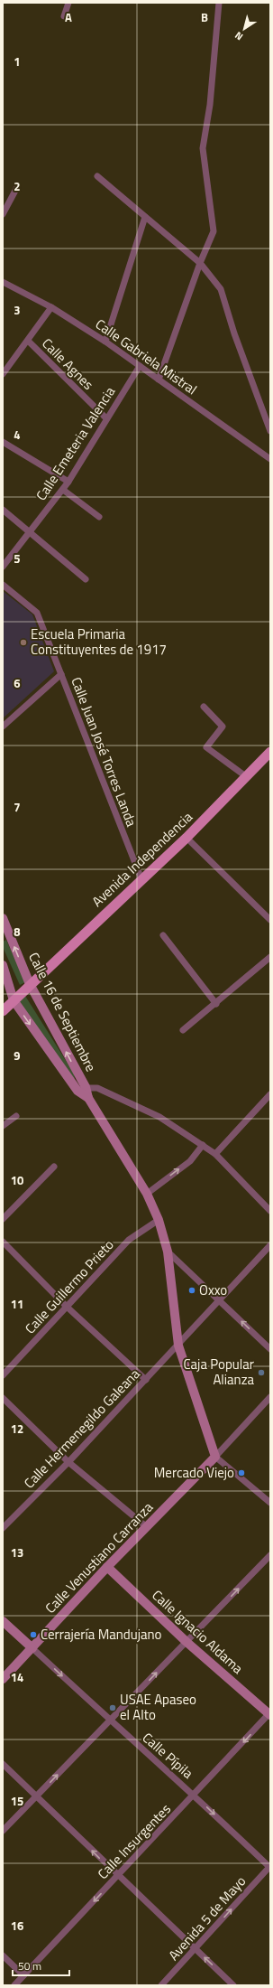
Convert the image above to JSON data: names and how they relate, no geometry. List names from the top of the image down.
{
  "streets": {
    "main road": ["Avenida Independencia"],
    "street": [
      "Calle Gabriela Mistral",
      "Calle Agnes",
      "Calle Emeteria Valencia",
      "Calle Juan José Torres Landa",
      "Calle 16 de Septiembre",
      "Calle Guillermo Prieto",
      "Calle Hermenegildo Galeana",
      "Calle Venustiano Carranza",
      "Calle Ignacio Aldama",
      "Calle Pípila",
      "Calle Insurgentes",
      "Avenida 5 de Mayo"
    ]
  },
  "crossings": [
    ["Calle Gabriela Mistral", "Calle Emeteria Valencia"],
    ["Calle Agnes", "Calle Emeteria Valencia"],
    ["Calle Juan José Torres Landa", "Avenida Independencia"],
    ["Avenida Independencia", "Calle 16 de Septiembre"],
    ["Calle 16 de Septiembre", "Calle Guillermo Prieto"],
    ["Calle 16 de Septiembre", "Calle Hermenegildo Galeana"],
    ["Calle 16 de Septiembre", "Calle Venustiano Carranza"],
    ["Calle Venustiano Carranza", "Calle Ignacio Aldama"],
    ["Calle Venustiano Carranza", "Calle Pípila"],
    ["Calle Ignacio Aldama", "Calle Insurgentes"],
    ["Calle Pípila", "Calle Insurgentes"],
    ["Calle Pípila", "Avenida 5 de Mayo"]
  ],
  "one_way": ["Calle Pípila", "Calle Insurgentes", "Avenida 5 de Mayo"],
  "places": [
    "Escuela Primaria Constituyentes de 1917",
    "Oxxo",
    "Caja Popular Alianza",
    "Mercado Viejo",
    "Cerrajería Mandujano",
    "USAE Apaseo el Alto"
  ],
  "scale_bar": "50 m",
  "north": "bottom left",
  "grid": {
    "columns": ["A", "B"],
    "rows": [
      "1",
      "2",
      "3",
      "4",
      "5",
      "6",
      "7",
      "8",
      "9",
      "10",
      "11",
      "12",
      "13",
      "14",
      "15",
      "16"
    ]
  }
}
